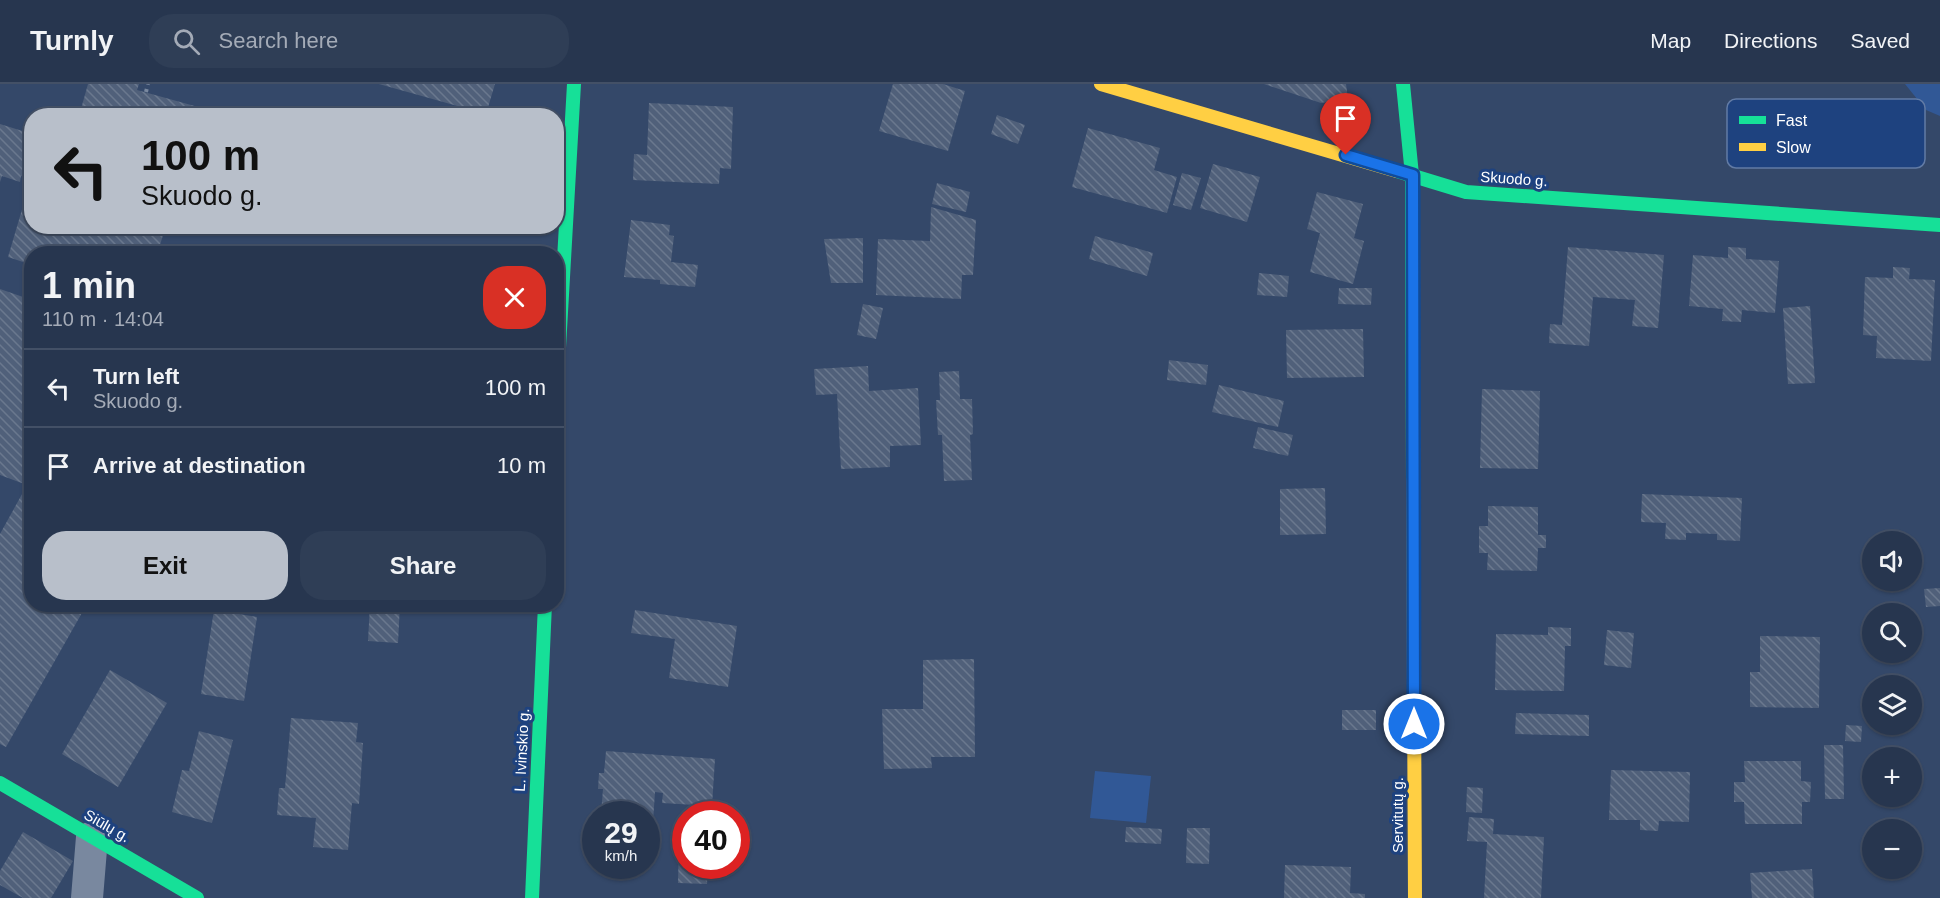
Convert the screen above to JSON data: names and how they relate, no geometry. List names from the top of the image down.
{
  "streets": {
    "street": [
      "Skuodo g.",
      "L. Ivinskio g.",
      "Servitutų g.",
      "Siūlų g."
    ]
  },
  "crossings": [
    ["Skuodo g.", "Servitutų g."]
  ],
  "legend": ["Fast", "Slow"],
  "page": {
    "header": "Turnly",
    "search": "Search here",
    "nav": ["Map", "Directions", "Saved"],
    "turn": ["100 m", "Skuodo g."],
    "heading": ["1 min", "110 m · 14:04"],
    "list": [
      {
        "name": "Turn left",
        "note": "Skuodo g.",
        "value": "100 m"
      },
      {
        "name": "Arrive at destination",
        "value": "10 m"
      }
    ],
    "buttons": ["Exit", "Share"],
    "map_buttons": ["+", "−"],
    "speed": "29 km/h",
    "limit": "40"
  }
}
